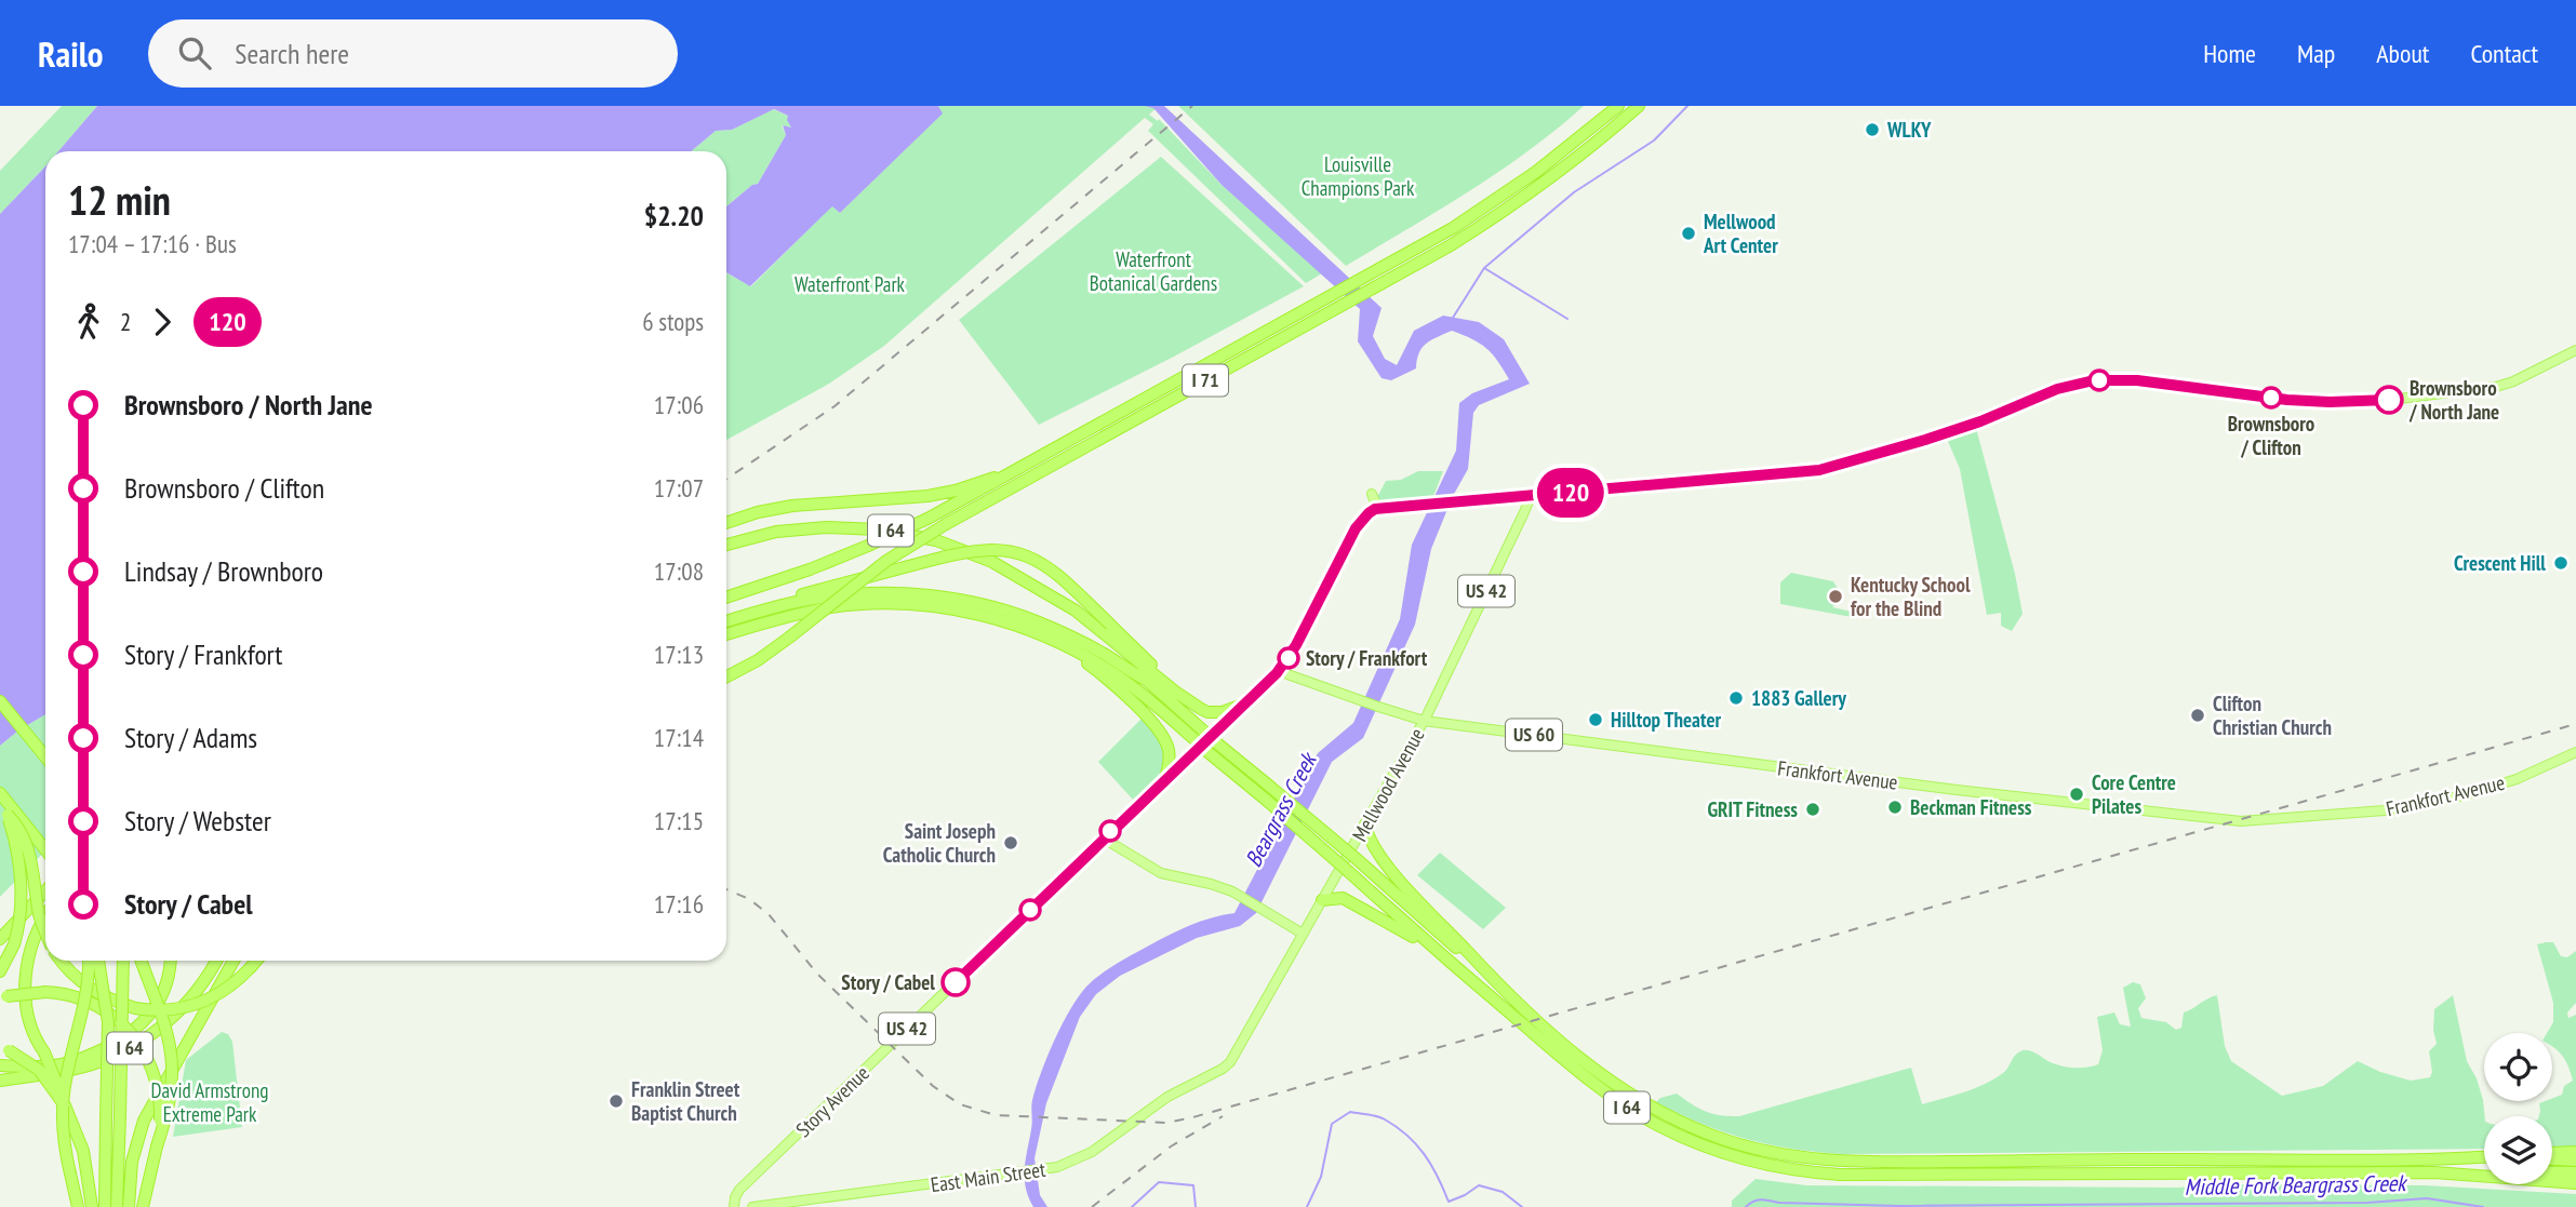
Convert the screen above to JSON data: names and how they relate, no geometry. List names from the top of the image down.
{
  "streets": {
    "highway": ["I 71", "I 64"],
    "main road": [
      "US 42",
      "US 60",
      "Frankfort Avenue",
      "Mellwood Avenue",
      "Story Avenue",
      "East Main Street"
    ]
  },
  "crossings": [
    ["US 42", "Mellwood Avenue"],
    ["US 42", "Story Avenue"],
    ["US 42", "East Main Street"],
    ["Frankfort Avenue", "Mellwood Avenue"],
    ["Frankfort Avenue", "Story Avenue"],
    ["Mellwood Avenue", "East Main Street"]
  ],
  "water": ["Beargrass Creek", "Middle Fork Beargrass Creek"],
  "parks": [
    "Louisville Champions Park",
    "Waterfront Botanical Gardens",
    "Waterfront Park",
    "David Armstrong Extreme Park"
  ],
  "places": [
    "WLKY",
    "Mellwood Art Center",
    "Brownsboro / Clifton",
    "Brownsboro / North Jane",
    "Crescent Hill",
    "Kentucky School for the Blind",
    "Story / Frankfort",
    "1883 Gallery",
    "Clifton Christian Church",
    "Hilltop Theater",
    "Core Centre Pilates",
    "Beckman Fitness",
    "GRIT Fitness",
    "Saint Joseph Catholic Church",
    "Story / Cabel",
    "Franklin Street Baptist Church"
  ],
  "lines": ["bus line 120"],
  "page": {
    "header": "Railo",
    "search": "Search here",
    "nav": [
      "Home",
      "Map",
      "About",
      "Contact"
    ],
    "on_map": "120",
    "heading": ["12 min", "17:04 – 17:16 · Bus", "$2.20"],
    "legs": ["2", "120", "6 stops"],
    "list": [
      {
        "name": "Brownsboro / North Jane",
        "value": "17:06"
      },
      {
        "name": "Brownsboro / Clifton",
        "value": "17:07"
      },
      {
        "name": "Lindsay / Brownboro",
        "value": "17:08"
      },
      {
        "name": "Story / Frankfort",
        "value": "17:13"
      },
      {
        "name": "Story / Adams",
        "value": "17:14"
      },
      {
        "name": "Story / Webster",
        "value": "17:15"
      },
      {
        "name": "Story / Cabel",
        "value": "17:16"
      }
    ]
  }
}
